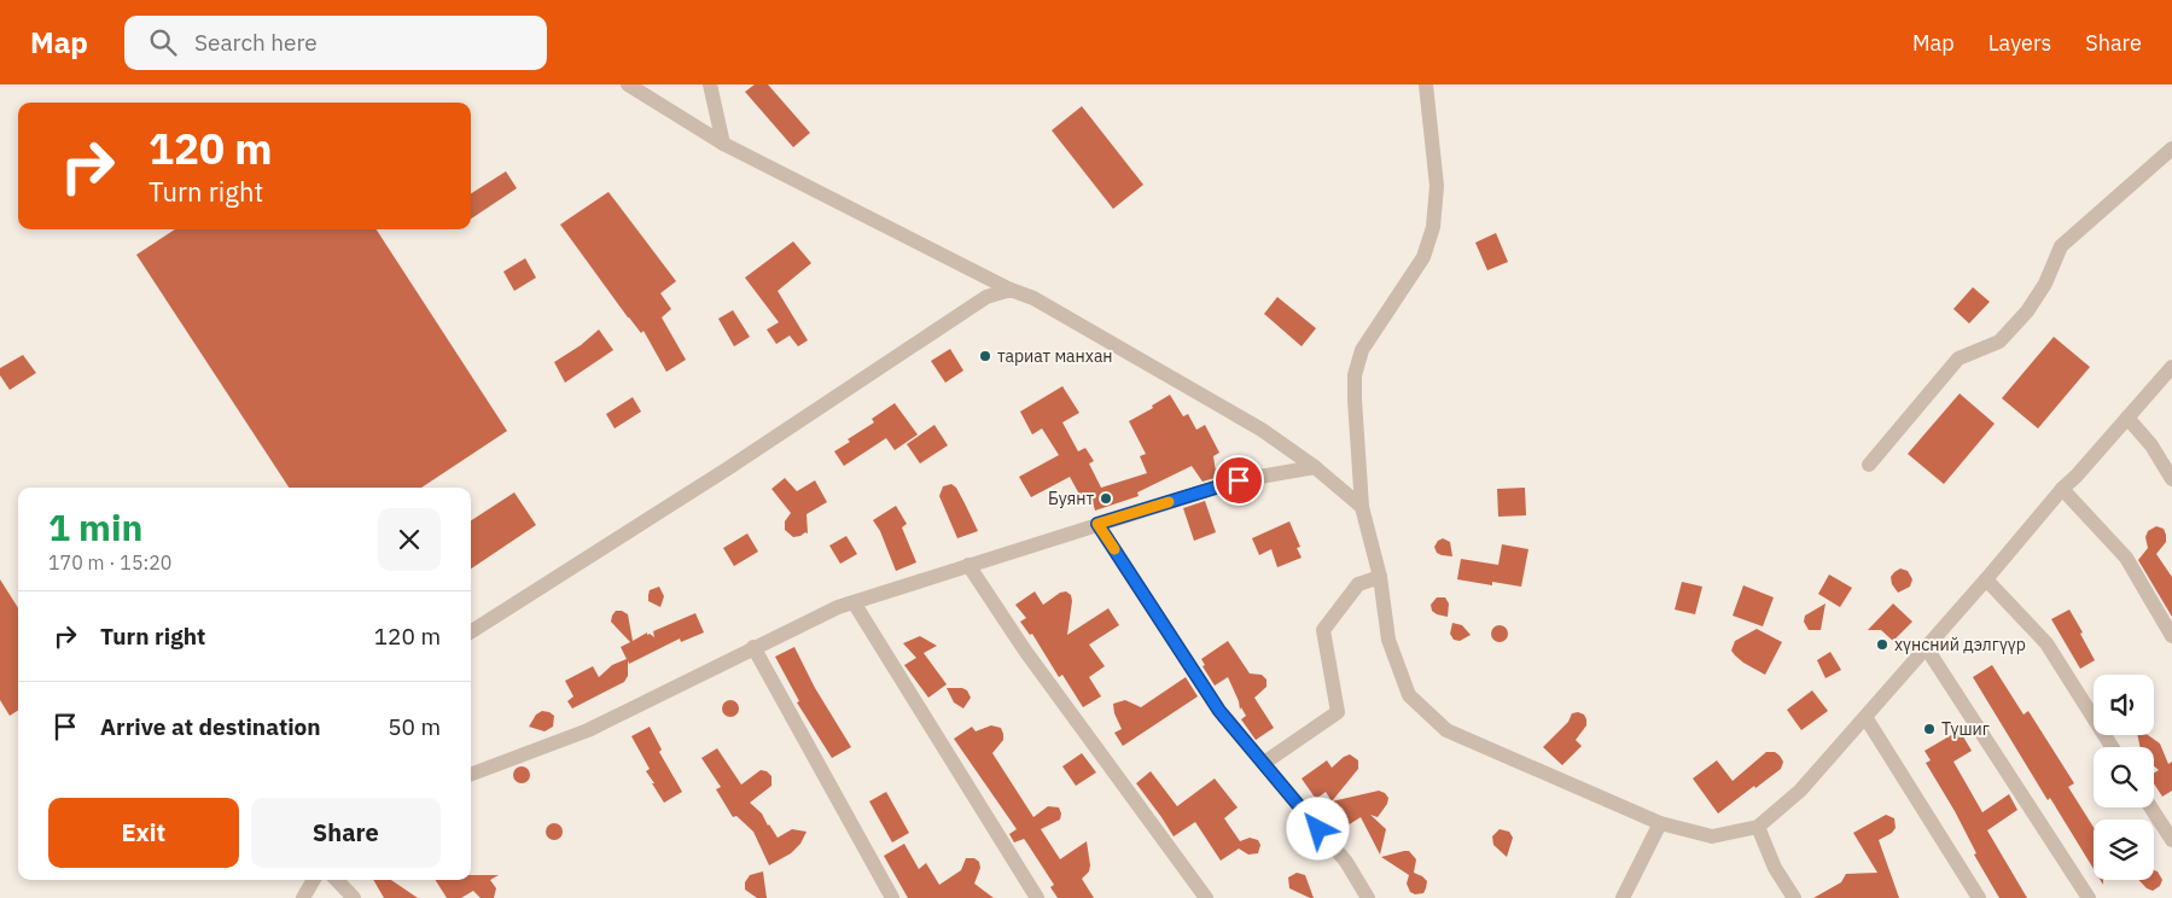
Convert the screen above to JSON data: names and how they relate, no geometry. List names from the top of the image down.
{
  "places": [
    "тариат манхан",
    "Буянт",
    "хүнсний дэлгүүр",
    "Түшиг"
  ],
  "page": {
    "header": "Map",
    "search": "Search here",
    "nav": ["Map", "Layers", "Share"],
    "turn": ["120 m", "Turn right"],
    "heading": ["1 min", "170 m · 15:20"],
    "list": [
      {
        "name": "Turn right",
        "value": "120 m"
      },
      {
        "name": "Arrive at destination",
        "value": "50 m"
      }
    ],
    "buttons": ["Exit", "Share"]
  }
}
